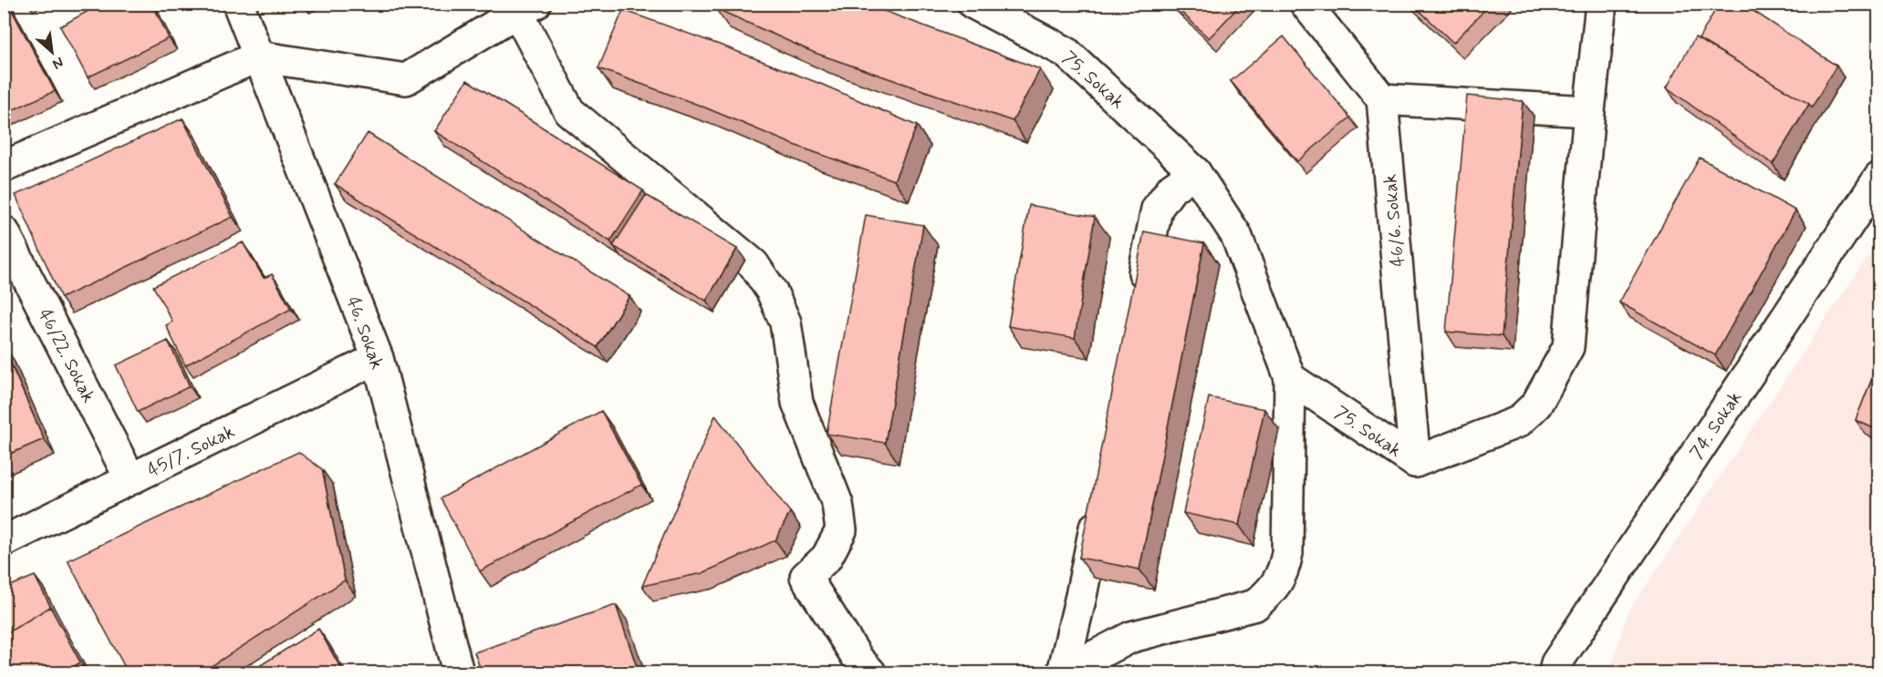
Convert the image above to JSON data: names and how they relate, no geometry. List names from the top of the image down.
{
  "streets": {
    "street": [
      "75. Sokak",
      "46/6. Sokak",
      "46. Sokak",
      "46/22. Sokak",
      "74. Sokak",
      "45/7. Sokak"
    ]
  },
  "crossings": [
    ["75. Sokak", "46/6. Sokak"],
    ["46. Sokak", "45/7. Sokak"],
    ["46/22. Sokak", "45/7. Sokak"]
  ],
  "north": "bottom right"
}
